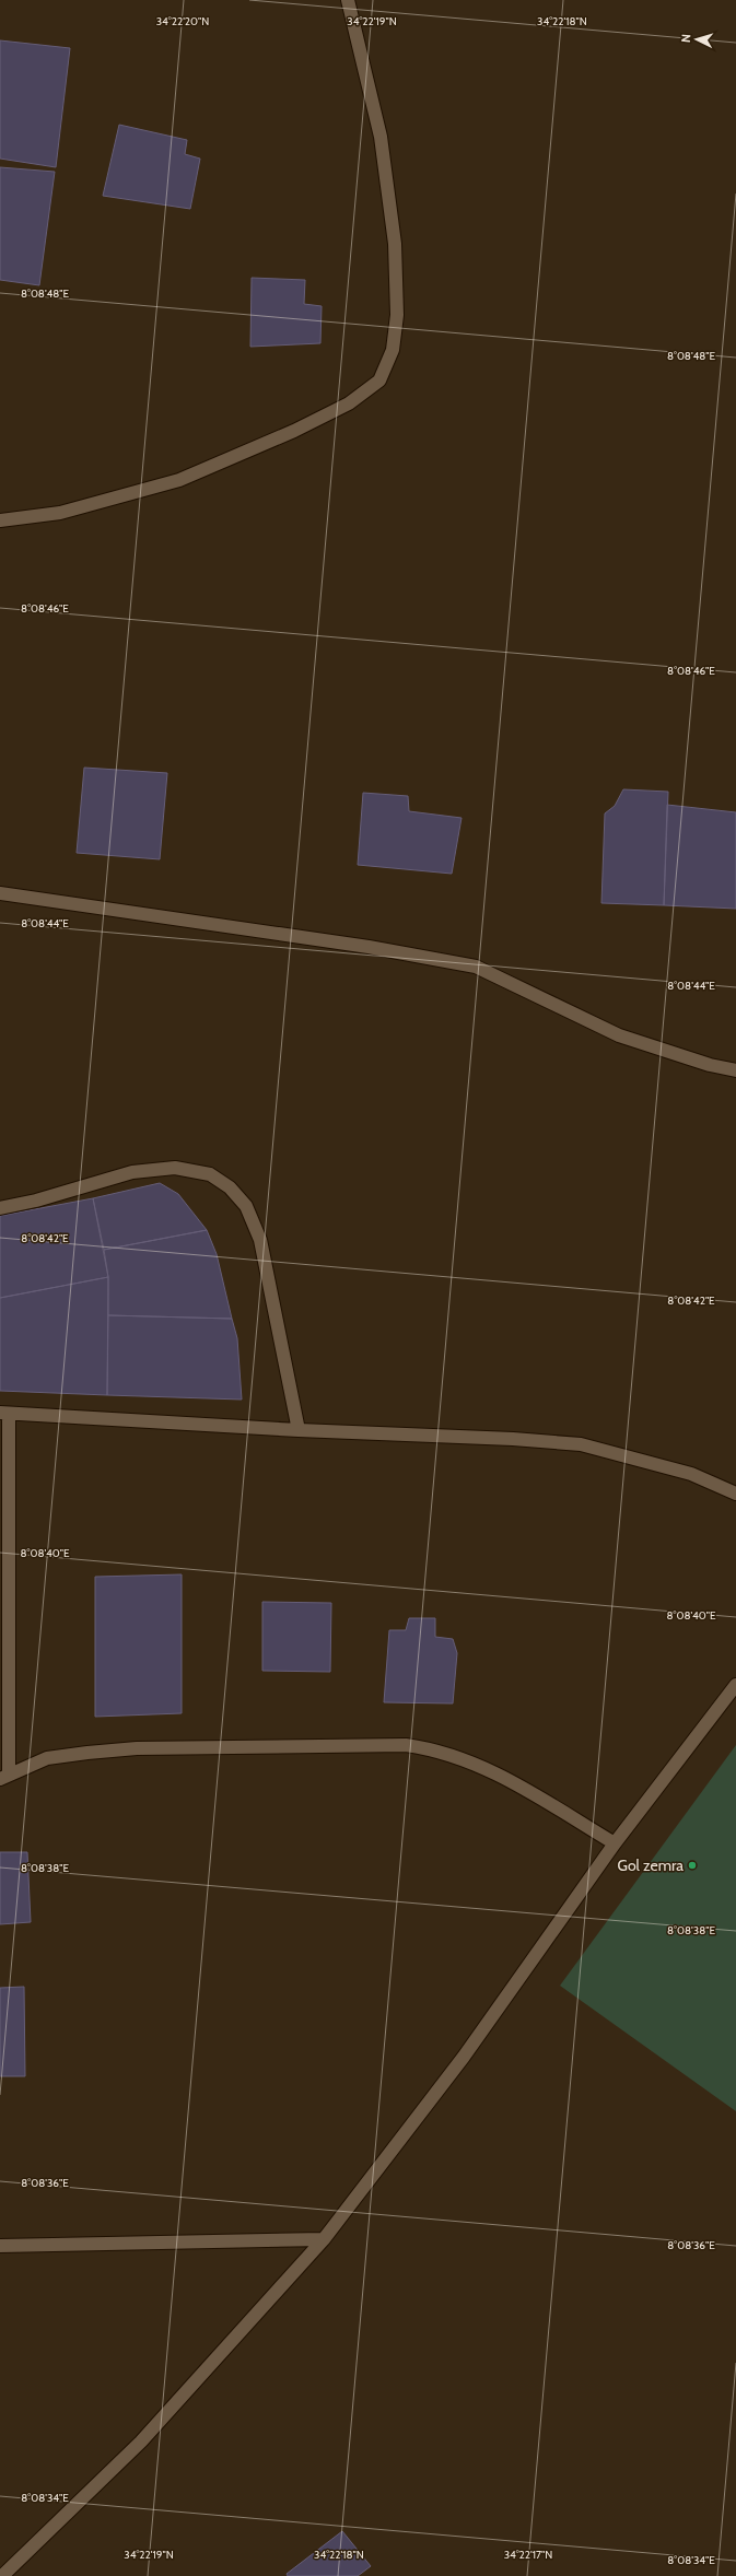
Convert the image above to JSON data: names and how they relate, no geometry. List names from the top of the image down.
{
  "places": ["Gol zemra"],
  "north": "left",
  "coordinates": [
    "34°22'20\"N",
    "34°22'19\"N",
    "34°22'18\"N",
    "8°08'48\"E",
    "8°08'46\"E",
    "8°08'44\"E",
    "8°08'42\"E",
    "8°08'40\"E",
    "8°08'38\"E",
    "8°08'36\"E",
    "8°08'34\"E",
    "34°22'17\"N"
  ]
}
